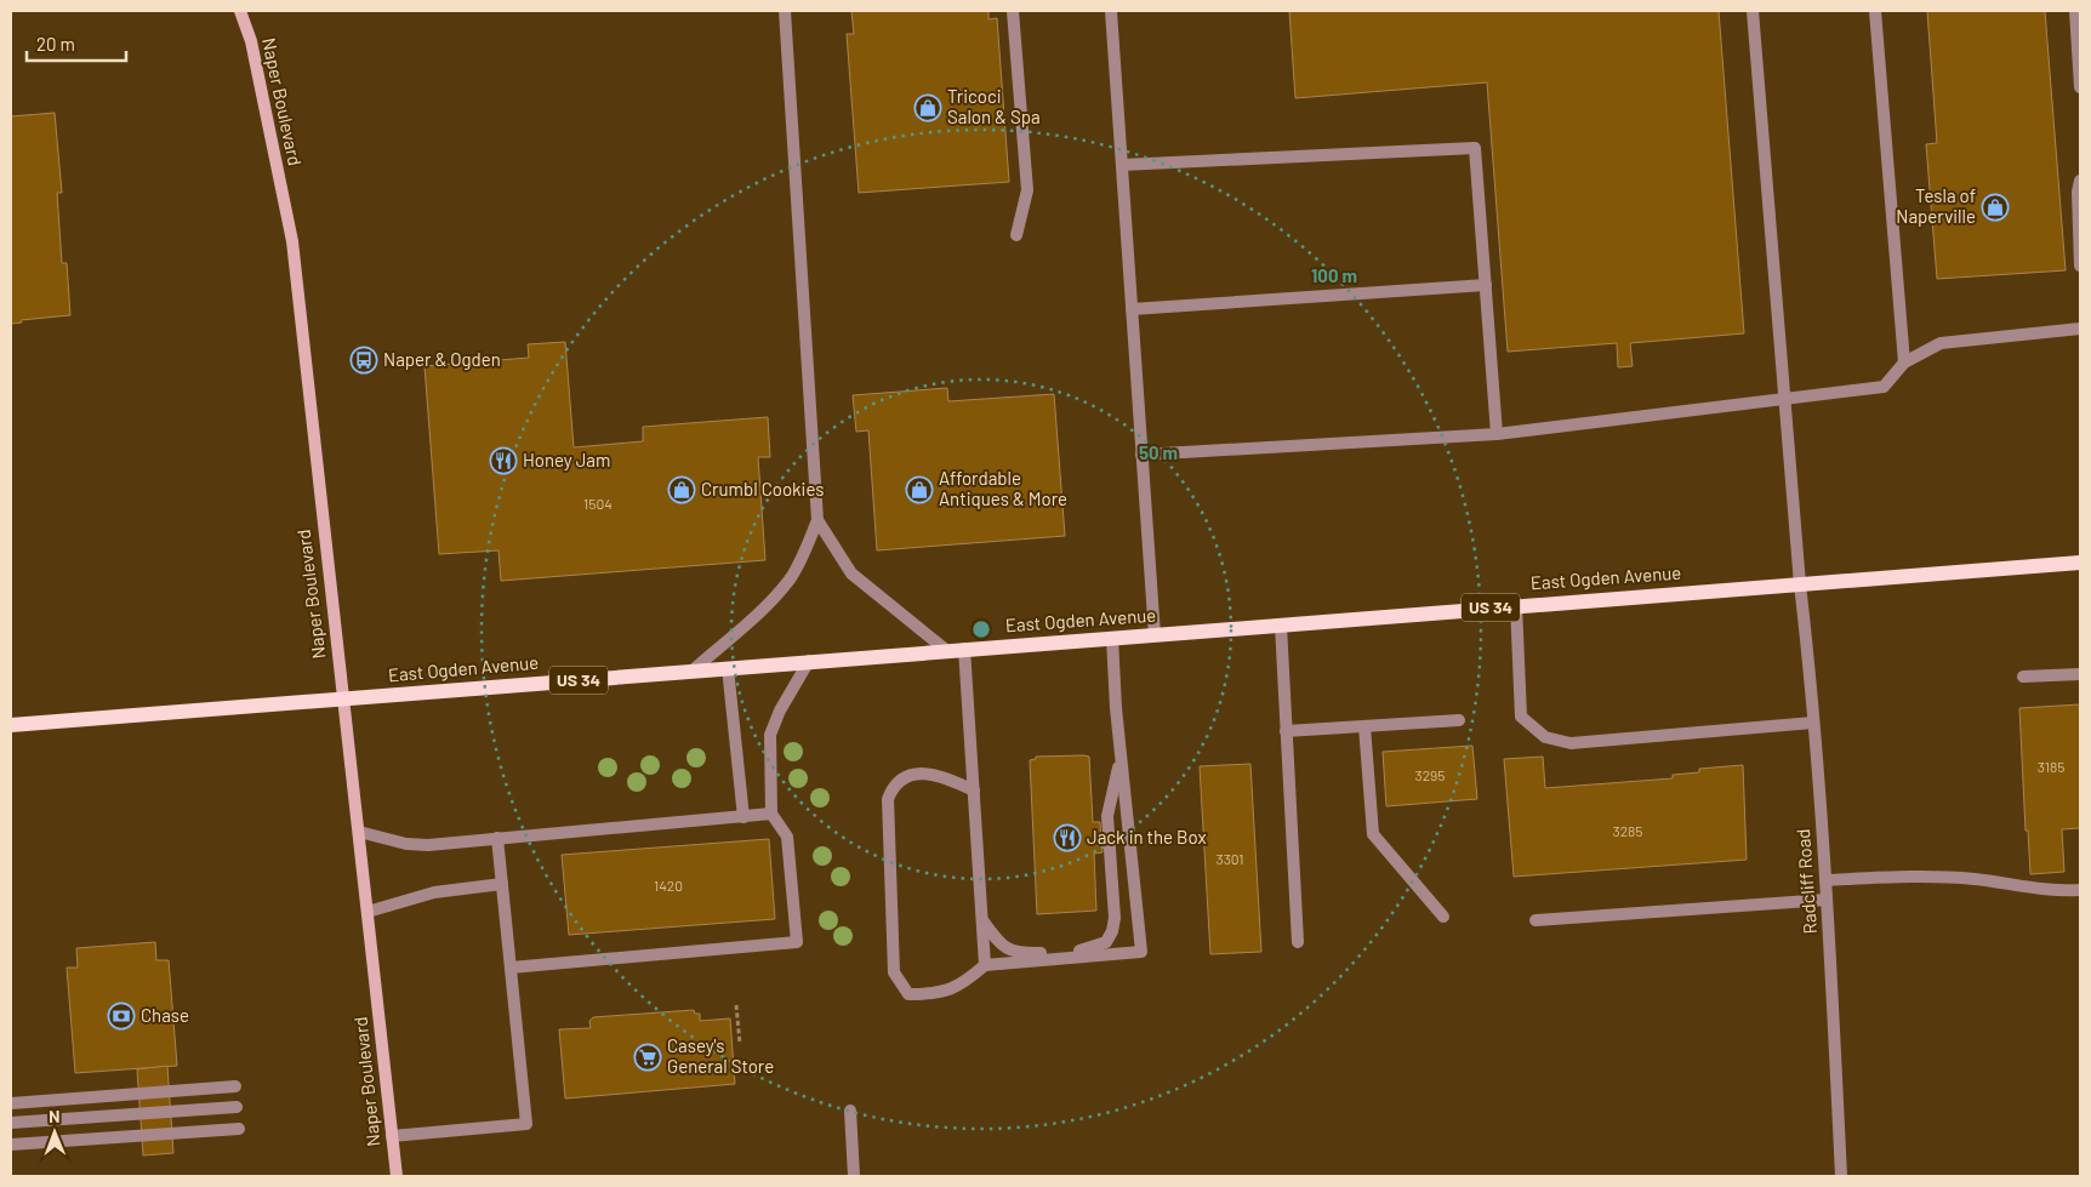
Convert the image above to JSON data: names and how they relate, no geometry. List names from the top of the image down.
{
  "streets": {
    "main road": ["Naper Boulevard", "East Ogden Avenue", "US 34"],
    "street": ["Radcliff Road"]
  },
  "crossings": [
    ["Naper Boulevard", "East Ogden Avenue"],
    ["East Ogden Avenue", "Radcliff Road"]
  ],
  "places": {
    "shop": [
      "Tricoci Salon & Spa",
      "Tesla of Naperville",
      "Crumbl Cookies",
      "Affordable Antiques & More"
    ],
    "bus stop": ["Naper & Ogden"],
    "restaurant": ["Honey Jam", "Jack in the Box"],
    "bank": ["Chase"],
    "supermarket": ["Casey's General Store"]
  },
  "house_numbers": [
    "1504",
    "3185",
    "3295",
    "3285",
    "3301",
    "1420"
  ],
  "scale_bar": "20 m",
  "north": "top",
  "rings": ["100 m", "50 m"]
}
